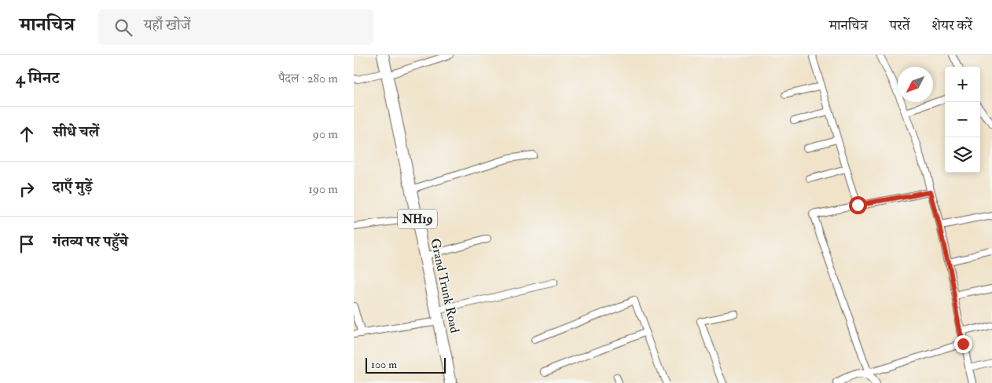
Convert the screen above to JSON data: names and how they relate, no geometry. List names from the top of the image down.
{
  "streets": {
    "highway": ["NH19", "Grand Trunk Road"]
  },
  "scale_bar": "100 m",
  "north": "bottom left",
  "page": {
    "header": "मानचित्र",
    "search": "यहाँ खोजें",
    "nav": ["मानचित्र", "परतें", "शेयर करें"],
    "heading": ["4 मिनट", "पैदल · 280 m"],
    "map_buttons": ["+", "−"],
    "list": [
      ["सीधे चलें", "90 m"],
      ["दाएँ मुड़ें", "190 m"],
      "गंतव्य पर पहुँचे"
    ],
    "scale": "100 m"
  }
}
